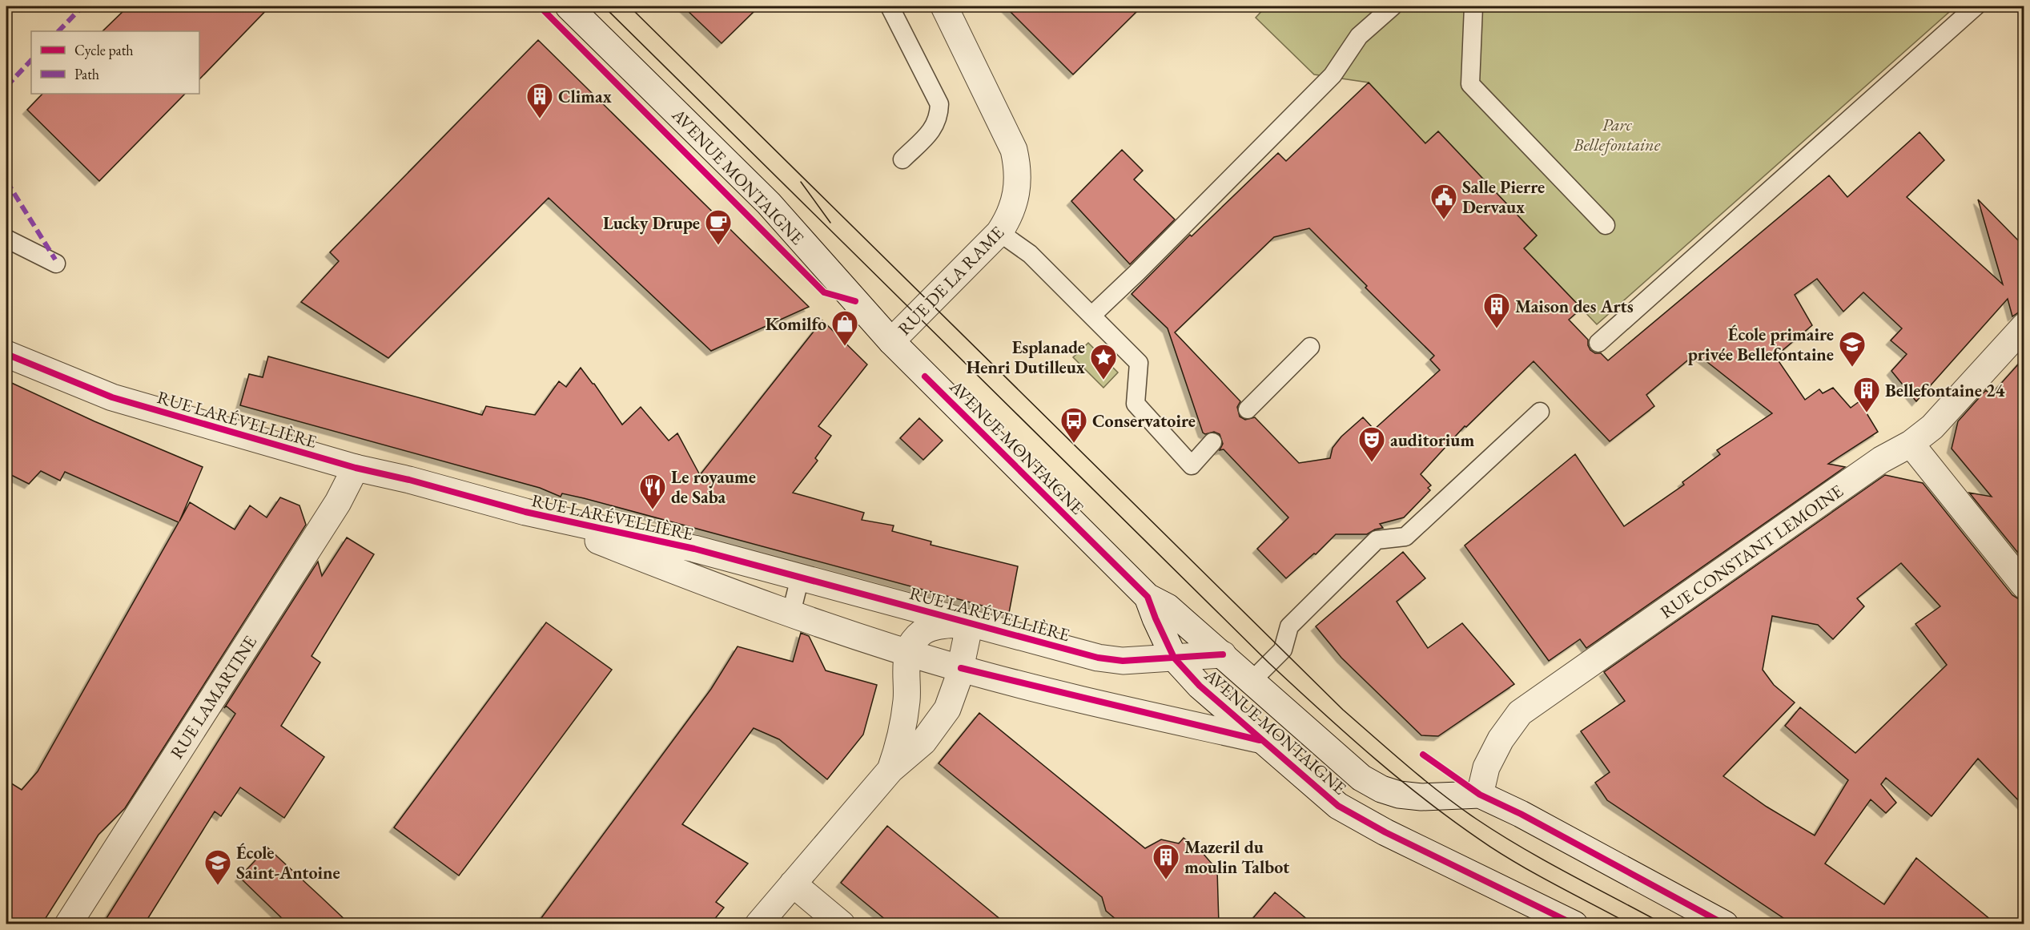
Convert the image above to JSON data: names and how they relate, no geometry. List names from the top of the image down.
{
  "streets": {
    "street": [
      "AVENUE MONTAIGNE",
      "RUE DE LA RAME",
      "RUE LARÉVELLIÈRE",
      "RUE CONSTANT LEMOINE",
      "RUE LAMARTINE"
    ]
  },
  "crossings": [
    ["AVENUE MONTAIGNE", "RUE DE LA RAME"],
    ["AVENUE MONTAIGNE", "RUE LARÉVELLIÈRE"],
    ["AVENUE MONTAIGNE", "RUE CONSTANT LEMOINE"],
    ["RUE LARÉVELLIÈRE", "RUE LAMARTINE"]
  ],
  "parks": ["Parc Bellefontaine"],
  "places": {
    "building": [
      "Climax",
      "Maison des Arts",
      "Bellefontaine 24",
      "Mazeril du moulin Talbot"
    ],
    "public building": ["Salle Pierre Dervaux"],
    "cafe": ["Lucky Drupe"],
    "shop": ["Komilfo"],
    "school or university": ["École primaire privée Bellefontaine", "École Saint-Antoine"],
    "place": ["Esplanade Henri Dutilleux"],
    "bus stop": ["Conservatoire"],
    "theatre": ["auditorium"],
    "restaurant": ["Le royaume de Saba"]
  },
  "legend": ["Cycle path", "Path"]
}
